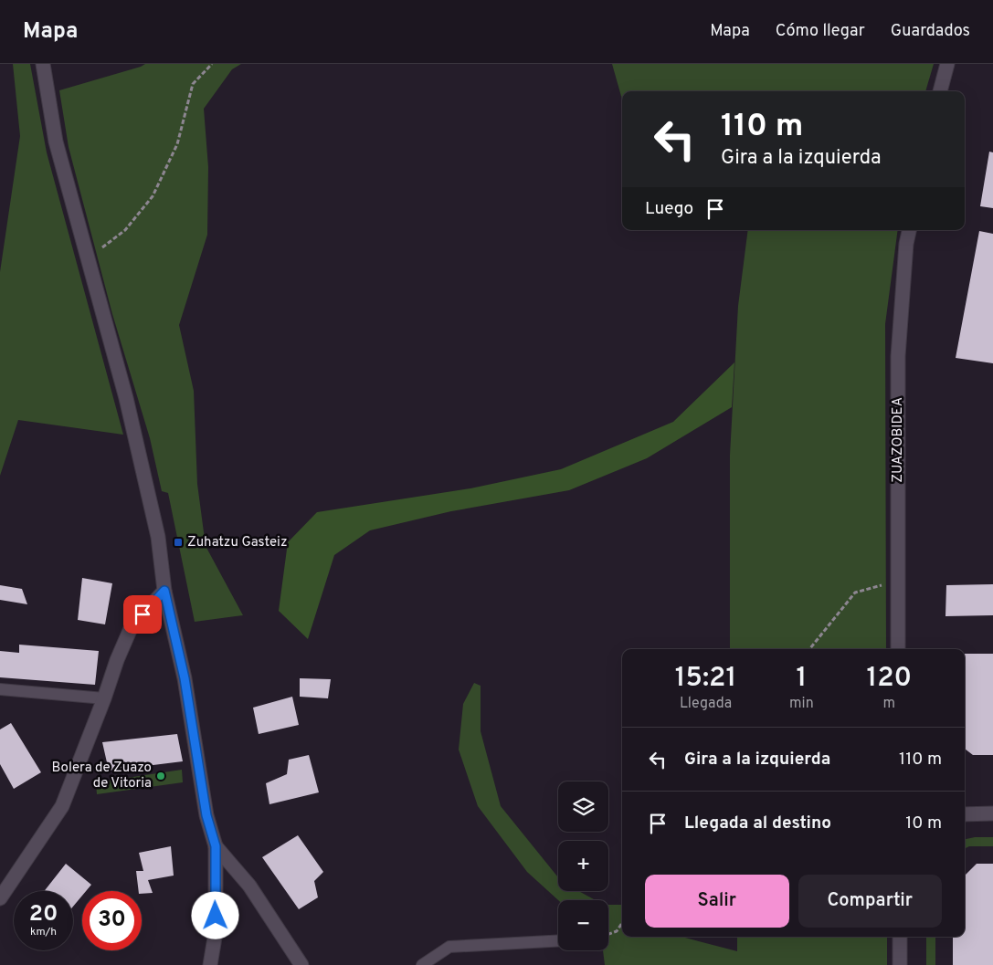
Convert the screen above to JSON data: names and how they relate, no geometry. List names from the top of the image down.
{
  "streets": {
    "street": ["ZUAZOBIDEA"]
  },
  "places": {
    "transit": ["Zuhatzu Gasteiz"],
    "other": ["Bolera de Zuazo de Vitoria"]
  },
  "page": {
    "header": "Mapa",
    "nav": ["Mapa", "Cómo llegar", "Guardados"],
    "turn": ["110 m", "Gira a la izquierda"],
    "then": "Luego",
    "eta": [
      "15:21",
      "Llegada",
      "1",
      "min",
      "120",
      "m"
    ],
    "list": [
      {
        "name": "Gira a la izquierda",
        "value": "110 m"
      },
      {
        "name": "Llegada al destino",
        "value": "10 m"
      }
    ],
    "map_buttons": ["+", "−"],
    "buttons": ["Salir", "Compartir"],
    "speed": "20 km/h",
    "limit": "30"
  }
}
